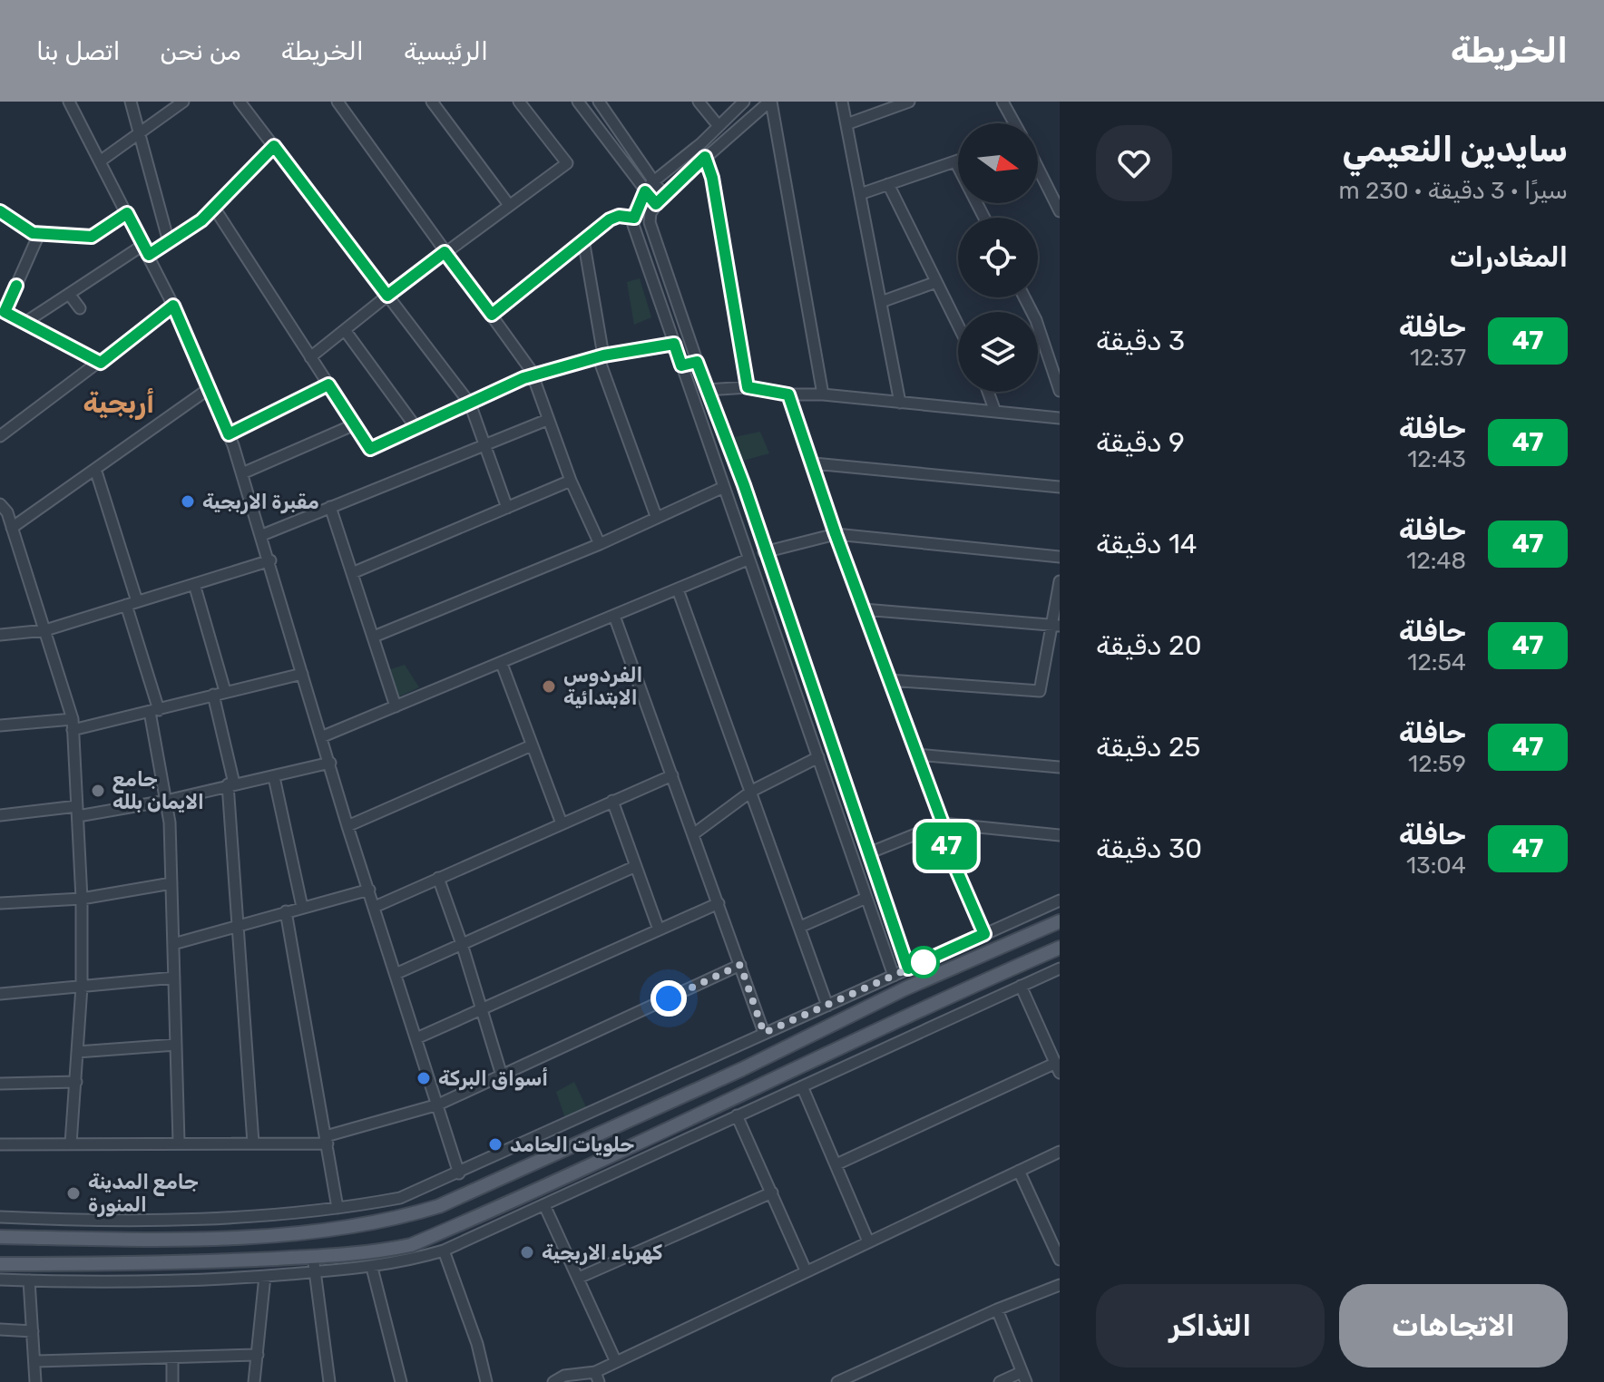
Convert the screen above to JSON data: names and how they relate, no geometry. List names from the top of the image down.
{
  "districts": ["أربجية"],
  "places": [
    "مقبرة الاربجية",
    "الفردوس الابتدائية",
    "جامع الايمان بلله",
    "أسواق البركة",
    "حلويات الحامد",
    "جامع المدينة المنورة",
    "كهرباء الاربجية"
  ],
  "lines": ["bus line 47"],
  "north": "right",
  "page": {
    "header": "الخريطة",
    "nav": [
      "الرئيسية",
      "الخريطة",
      "من نحن",
      "اتصل بنا"
    ],
    "heading": [
      ["سايدين النعيمي", "سيرًا · 3 دقيقة · 230 m"],
      "المغادرات"
    ],
    "on_map": "47",
    "list": [
      {
        "mark": "47",
        "name": "حافلة",
        "note": "12:37",
        "value": "3 دقيقة"
      },
      {
        "mark": "47",
        "name": "حافلة",
        "note": "12:43",
        "value": "9 دقيقة"
      },
      {
        "mark": "47",
        "name": "حافلة",
        "note": "12:48",
        "value": "14 دقيقة"
      },
      {
        "mark": "47",
        "name": "حافلة",
        "note": "12:54",
        "value": "20 دقيقة"
      },
      {
        "mark": "47",
        "name": "حافلة",
        "note": "12:59",
        "value": "25 دقيقة"
      },
      {
        "mark": "47",
        "name": "حافلة",
        "note": "13:04",
        "value": "30 دقيقة"
      }
    ],
    "buttons": ["الاتجاهات", "التذاكر"]
  }
}
